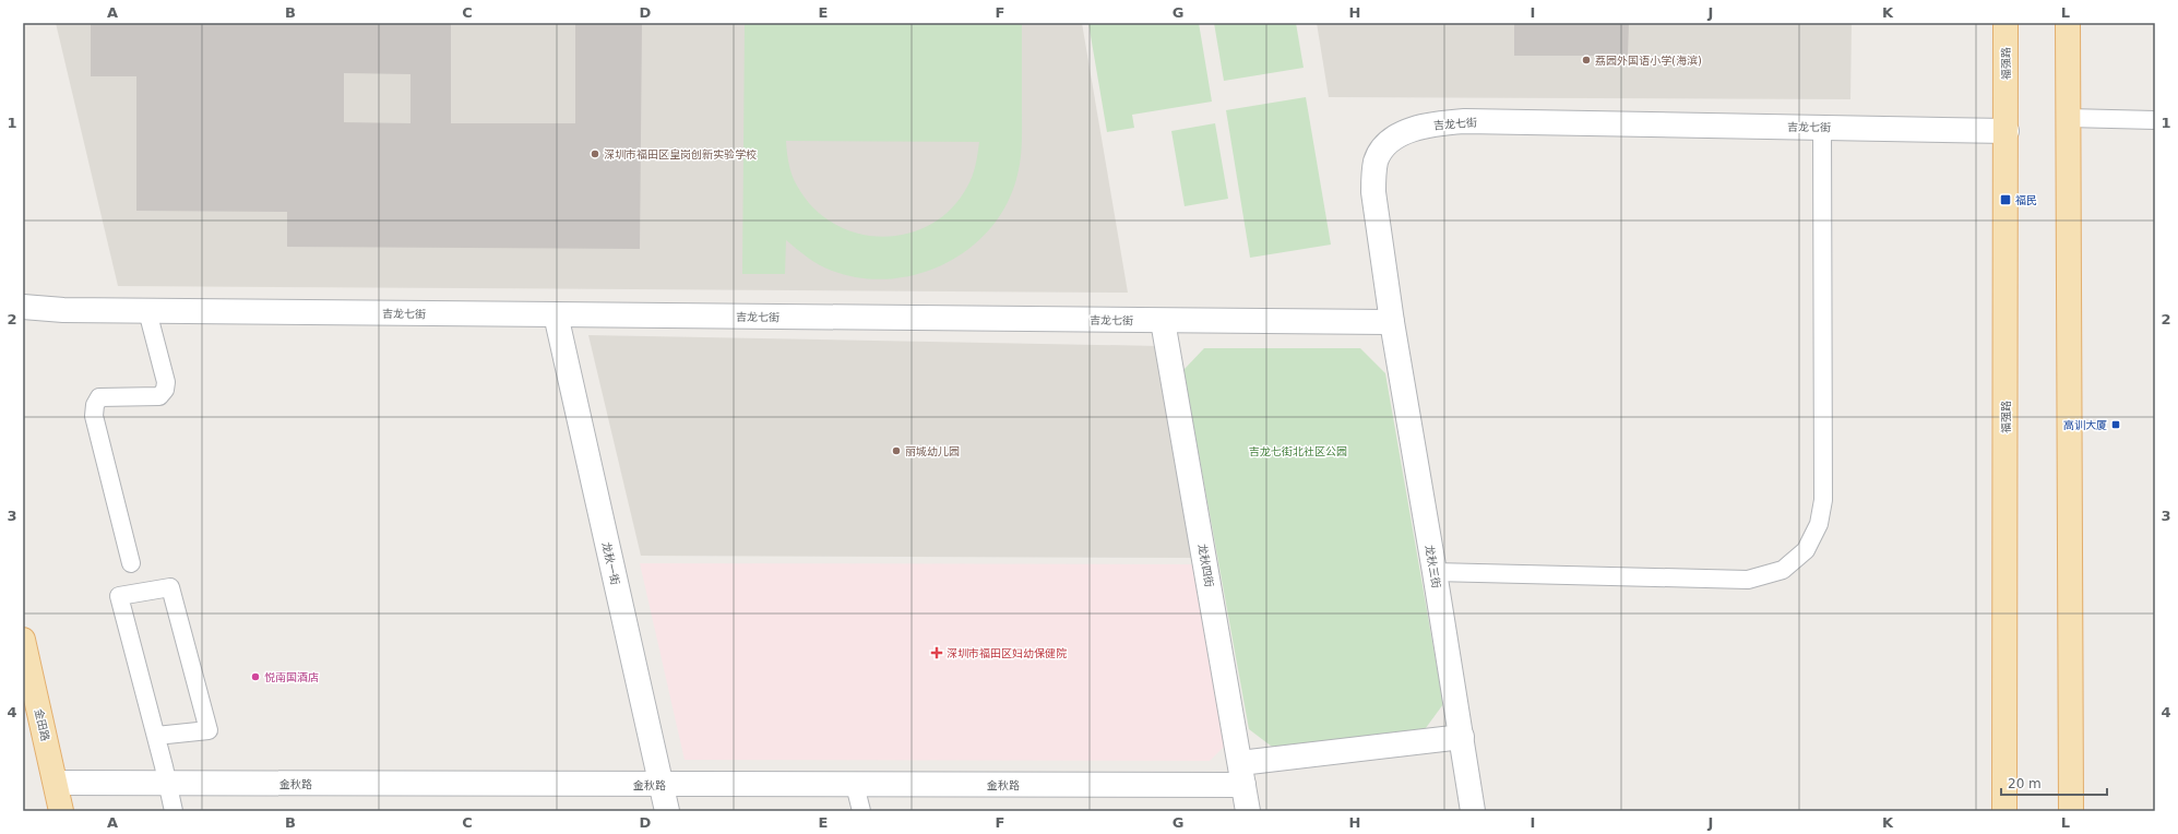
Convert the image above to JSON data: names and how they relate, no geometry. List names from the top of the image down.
{
  "streets": {
    "main road": ["福强路", "金田路"],
    "street": [
      "吉龙七街",
      "龙秋一街",
      "龙秋四街",
      "龙秋三街",
      "金秋路"
    ]
  },
  "crossings": [
    ["福强路", "吉龙七街"],
    ["吉龙七街", "龙秋一街"],
    ["吉龙七街", "龙秋四街"],
    ["吉龙七街", "龙秋三街"],
    ["龙秋一街", "金秋路"],
    ["龙秋四街", "金秋路"],
    ["龙秋三街", "金秋路"],
    ["金田路", "金秋路"]
  ],
  "parks": ["吉龙七街北社区公园"],
  "places": {
    "other": [
      "荔园外国语小学(海滨)",
      "深圳市福田区皇岗创新实验学校",
      "丽城幼儿园",
      "悦南国酒店"
    ],
    "transit": ["福民", "高训大厦"],
    "health": ["深圳市福田区妇幼保健院"]
  },
  "scale_bar": "20 m",
  "grid": {
    "columns": [
      "A",
      "B",
      "C",
      "D",
      "E",
      "F",
      "G",
      "H",
      "I",
      "J",
      "K",
      "L"
    ],
    "rows": [
      "1",
      "2",
      "3",
      "4"
    ]
  }
}
